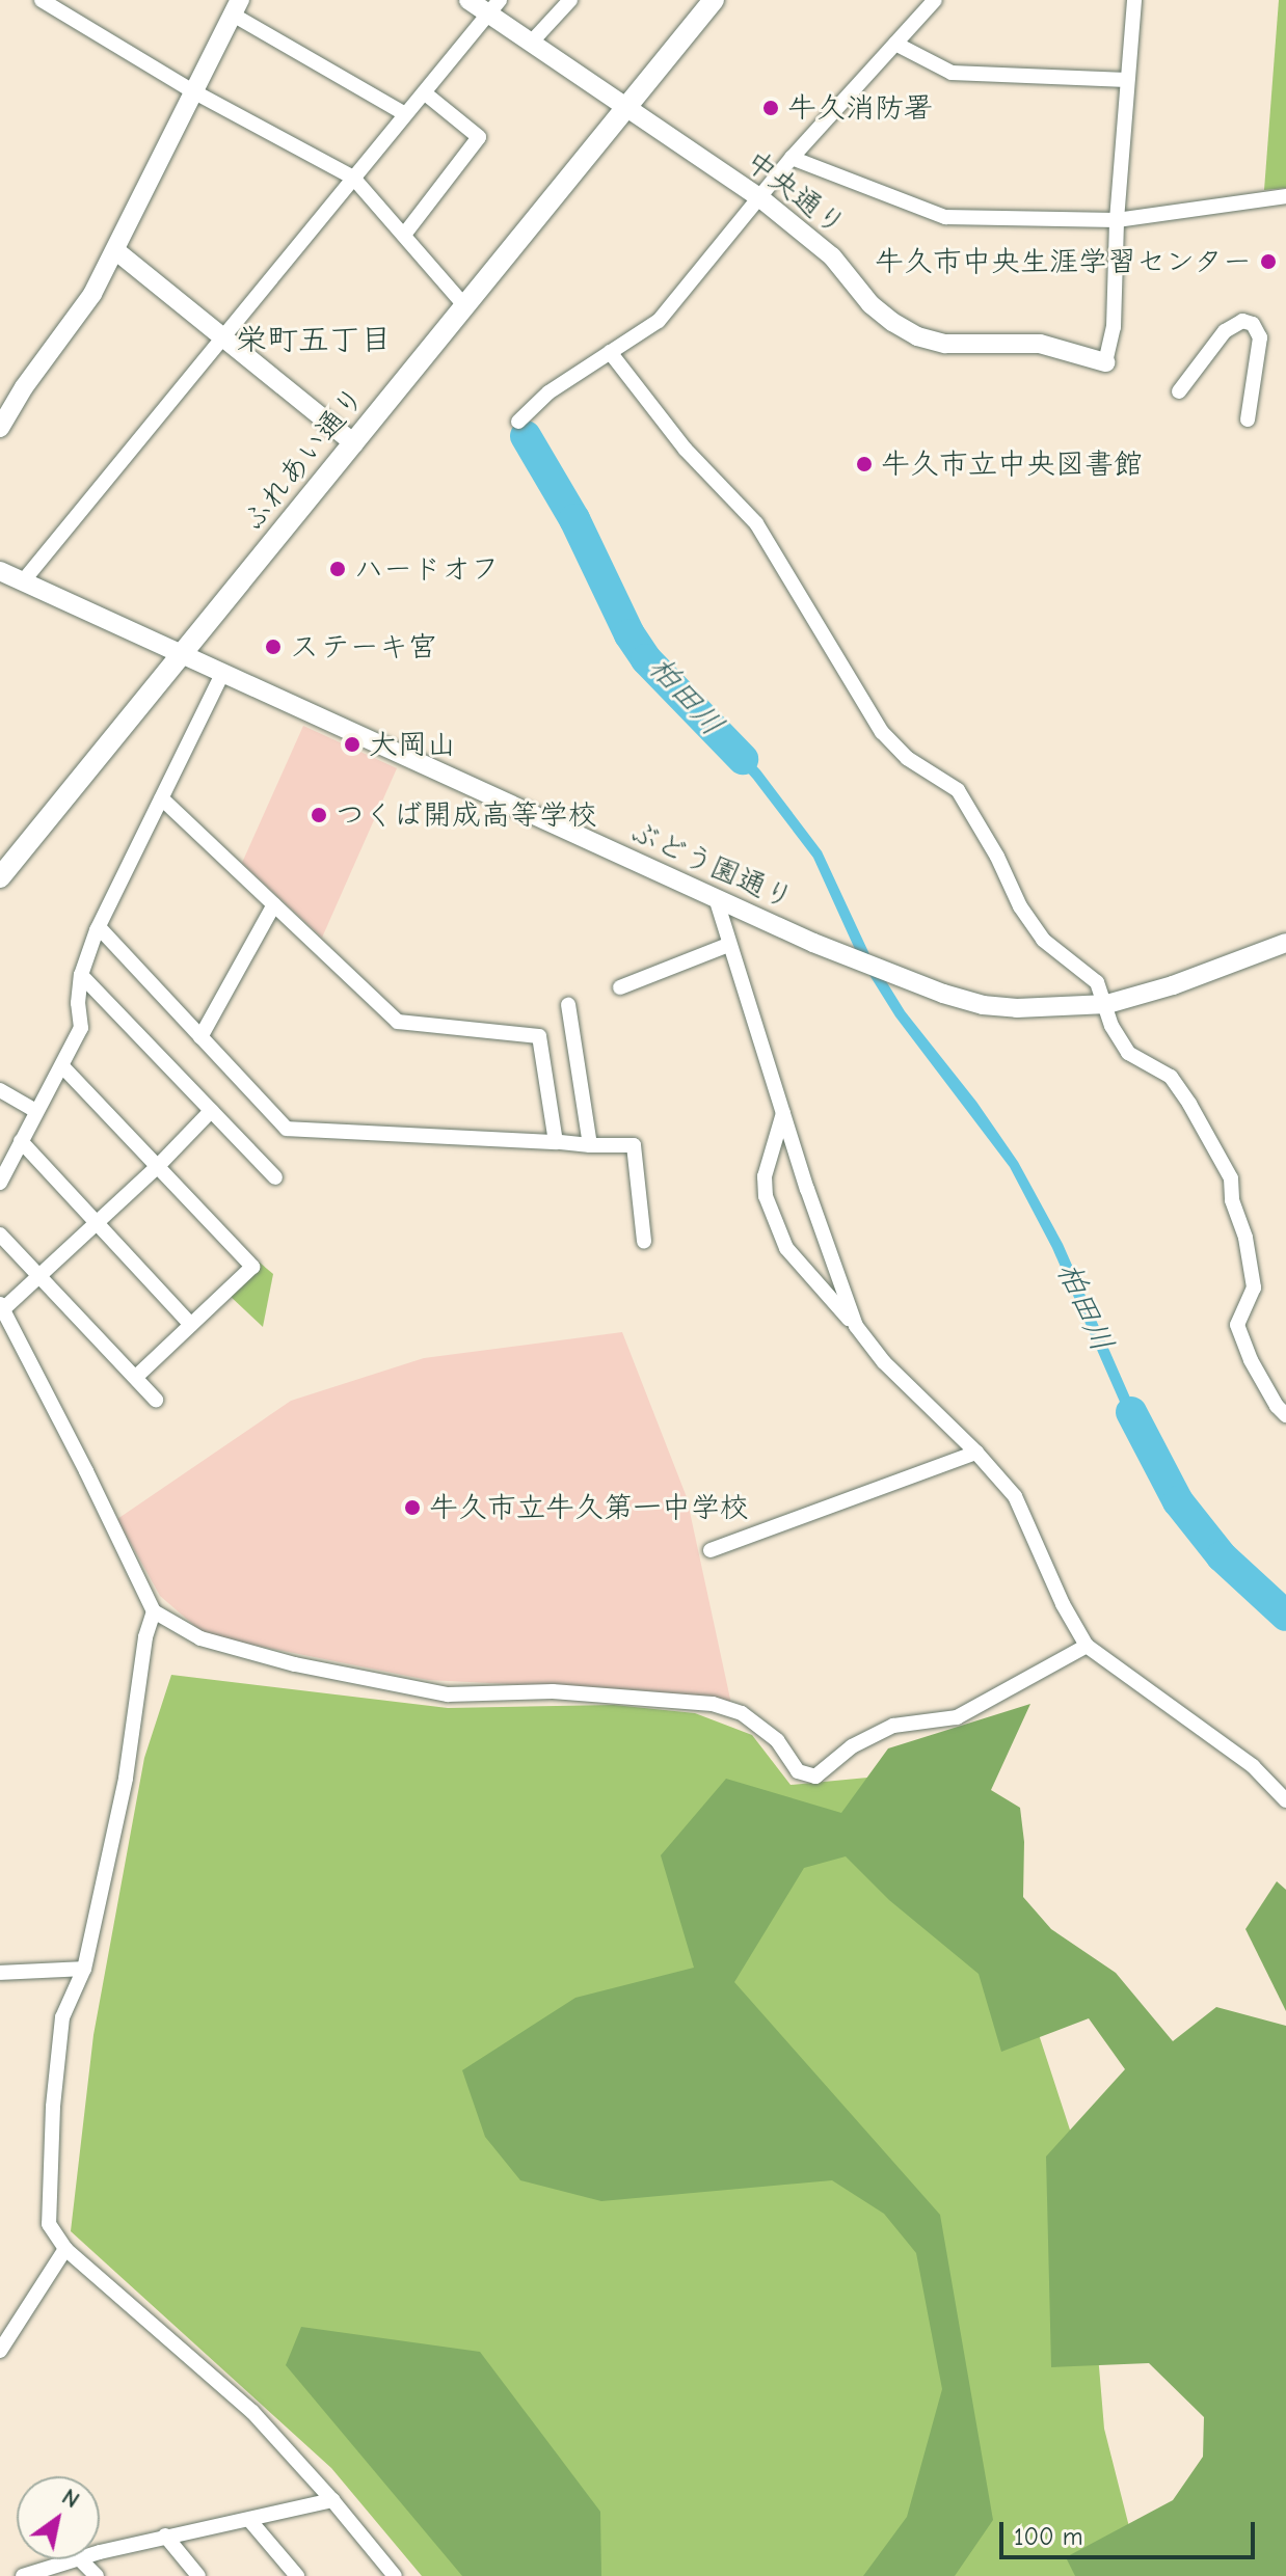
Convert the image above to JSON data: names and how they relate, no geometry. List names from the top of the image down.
{
  "streets": {
    "main road": ["ふれあい通り"],
    "street": ["中央通り", "ぶどう園通り"]
  },
  "crossings": [
    ["中央通り", "ふれあい通り"],
    ["ふれあい通り", "ぶどう園通り"]
  ],
  "districts": ["栄町五丁目"],
  "water": ["柏田川"],
  "places": [
    "牛久消防署",
    "牛久市中央生涯学習センター",
    "牛久市立中央図書館",
    "ハードオフ",
    "ステーキ宮",
    "大岡山",
    "つくば開成高等学校",
    "牛久市立牛久第一中学校"
  ],
  "scale_bar": "100 m",
  "north": "top right"
}
